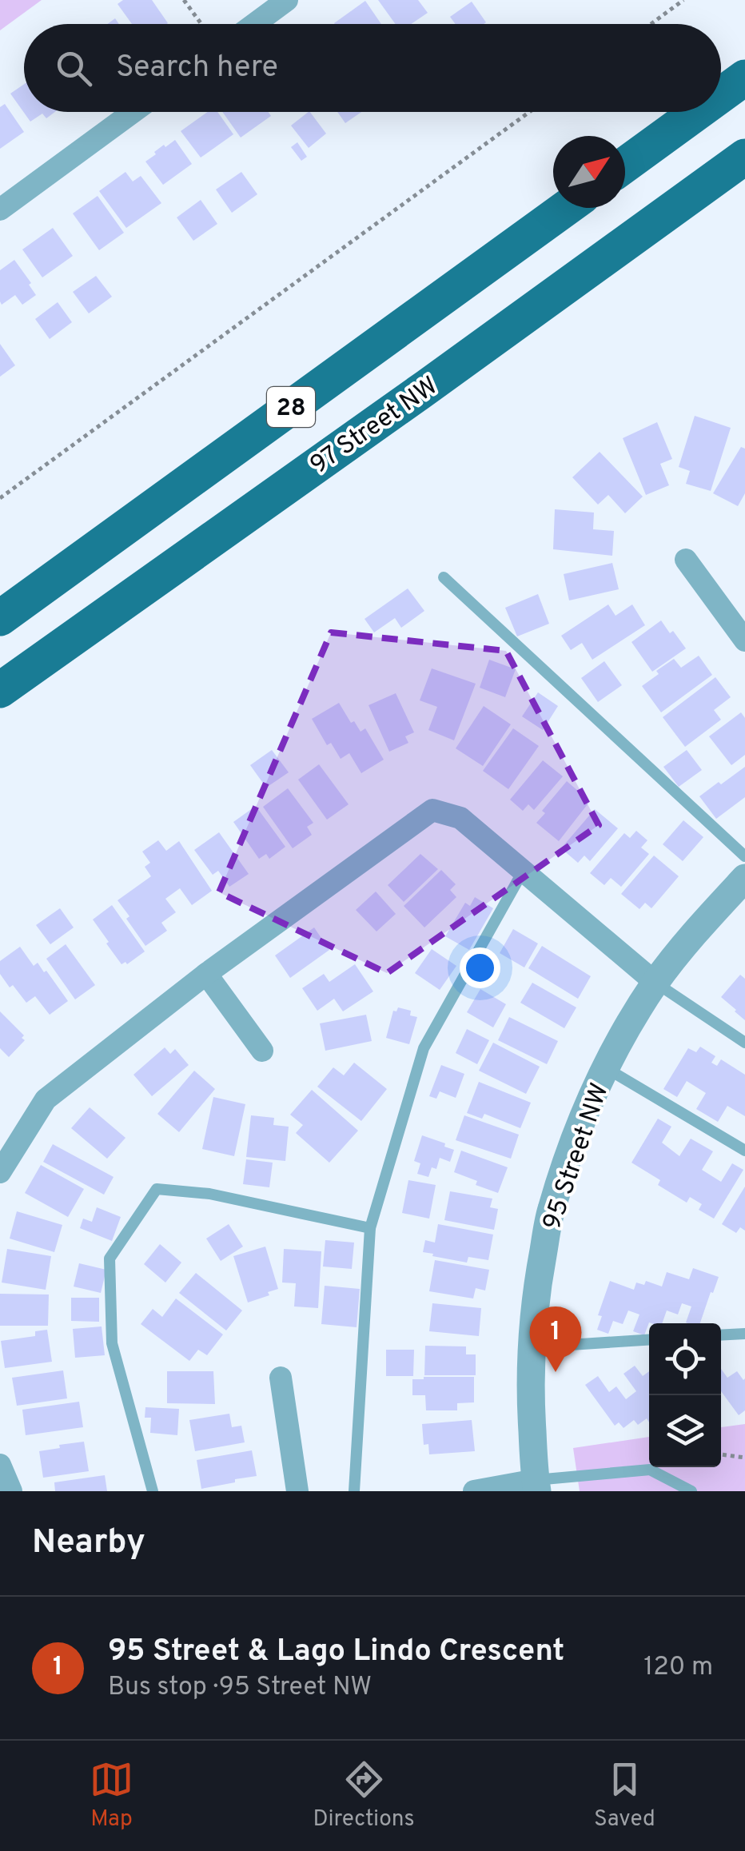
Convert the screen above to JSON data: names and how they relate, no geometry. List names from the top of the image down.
{
  "streets": {
    "main road": ["28", "97 Street NW"],
    "street": ["95 Street NW"]
  },
  "north": "top right",
  "page": {
    "search": "Search here",
    "pins": "1",
    "heading": "Nearby",
    "list": [
      {
        "mark": "1",
        "name": "95 Street & Lago Lindo Crescent",
        "note": "Bus stop · 95 Street NW",
        "value": "120 m"
      }
    ],
    "nav": ["Map", "Directions", "Saved"]
  }
}
